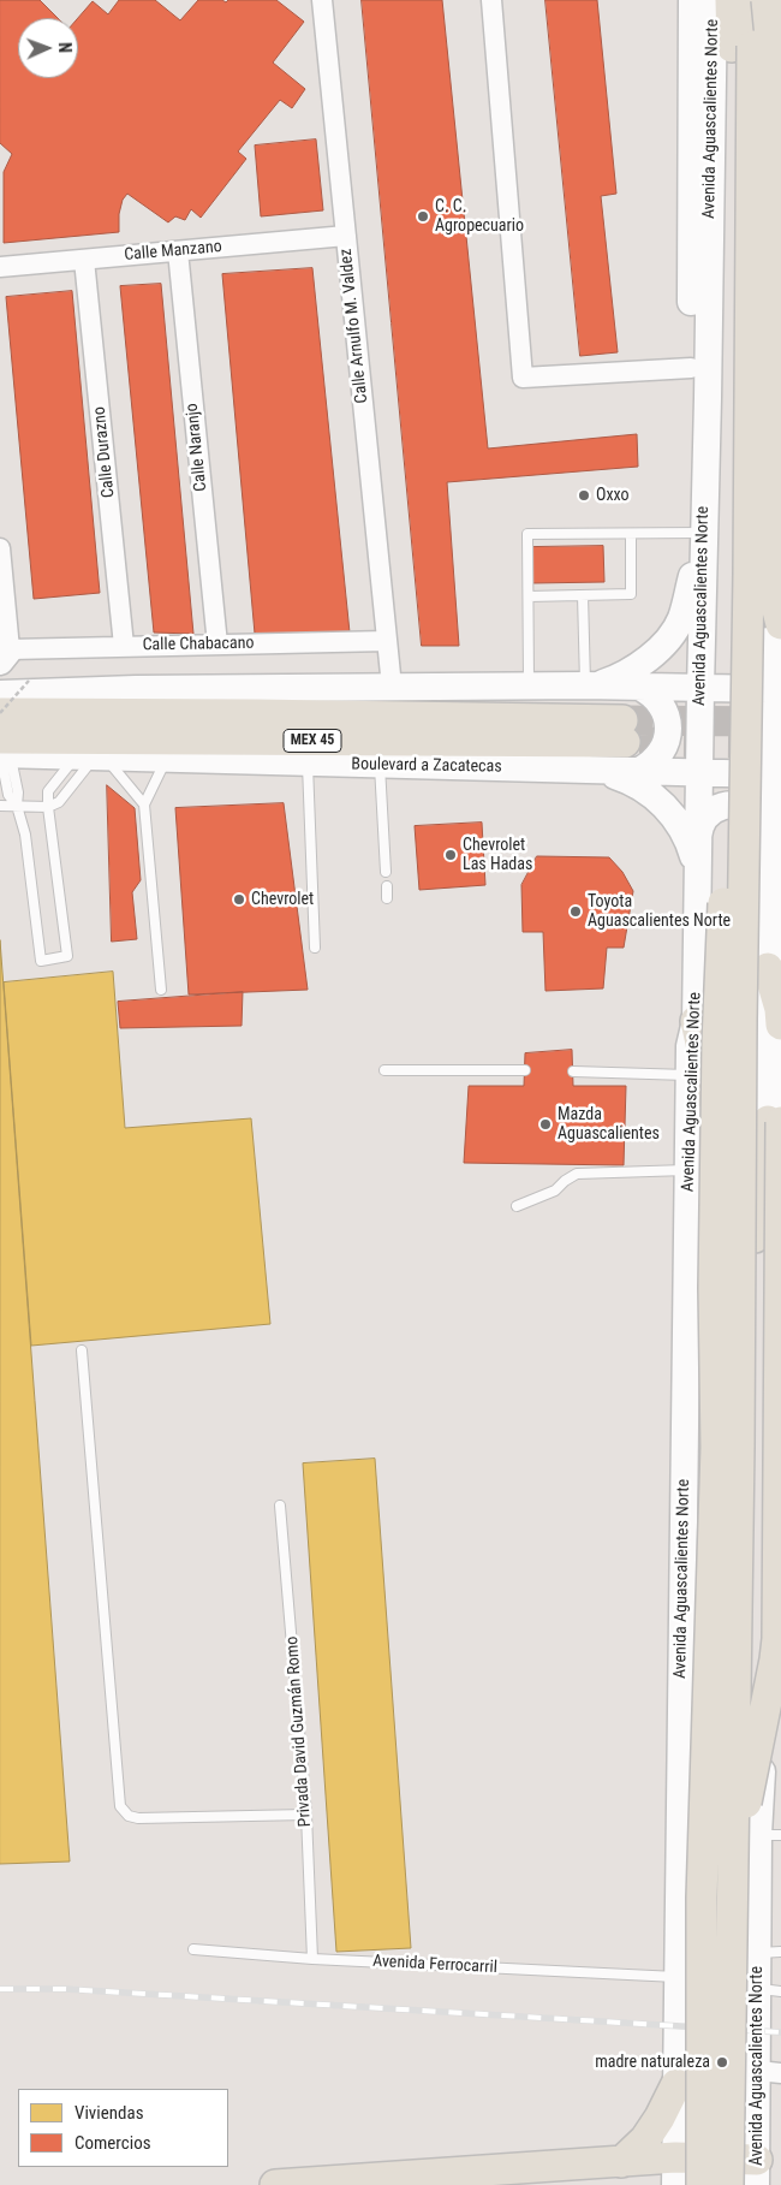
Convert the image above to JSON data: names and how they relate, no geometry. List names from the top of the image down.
{
  "streets": {
    "main road": ["Avenida Aguascalientes Norte", "MEX 45", "Boulevard a Zacatecas"],
    "street": [
      "Calle Manzano",
      "Calle Arnulfo M. Valdez",
      "Calle Naranjo",
      "Calle Durazno",
      "Calle Chabacano"
    ],
    "lane": ["Privada David Guzmán Romo", "Avenida Ferrocarril"]
  },
  "crossings": [
    ["Avenida Aguascalientes Norte", "Boulevard a Zacatecas"],
    ["Avenida Aguascalientes Norte", "Avenida Ferrocarril"],
    ["Calle Manzano", "Calle Arnulfo M. Valdez"],
    ["Calle Manzano", "Calle Naranjo"],
    ["Calle Manzano", "Calle Durazno"],
    ["Calle Arnulfo M. Valdez", "Calle Chabacano"],
    ["Calle Naranjo", "Calle Chabacano"],
    ["Calle Durazno", "Calle Chabacano"],
    ["Privada David Guzmán Romo", "Avenida Ferrocarril"]
  ],
  "places": [
    "C. C. Agropecuario",
    "Oxxo",
    "Chevrolet Las Hadas",
    "Chevrolet",
    "Toyota Aguascalientes Norte",
    "Mazda Aguascalientes",
    "madre naturaleza"
  ],
  "legend": ["Viviendas", "Comercios"],
  "north": "right"
}
